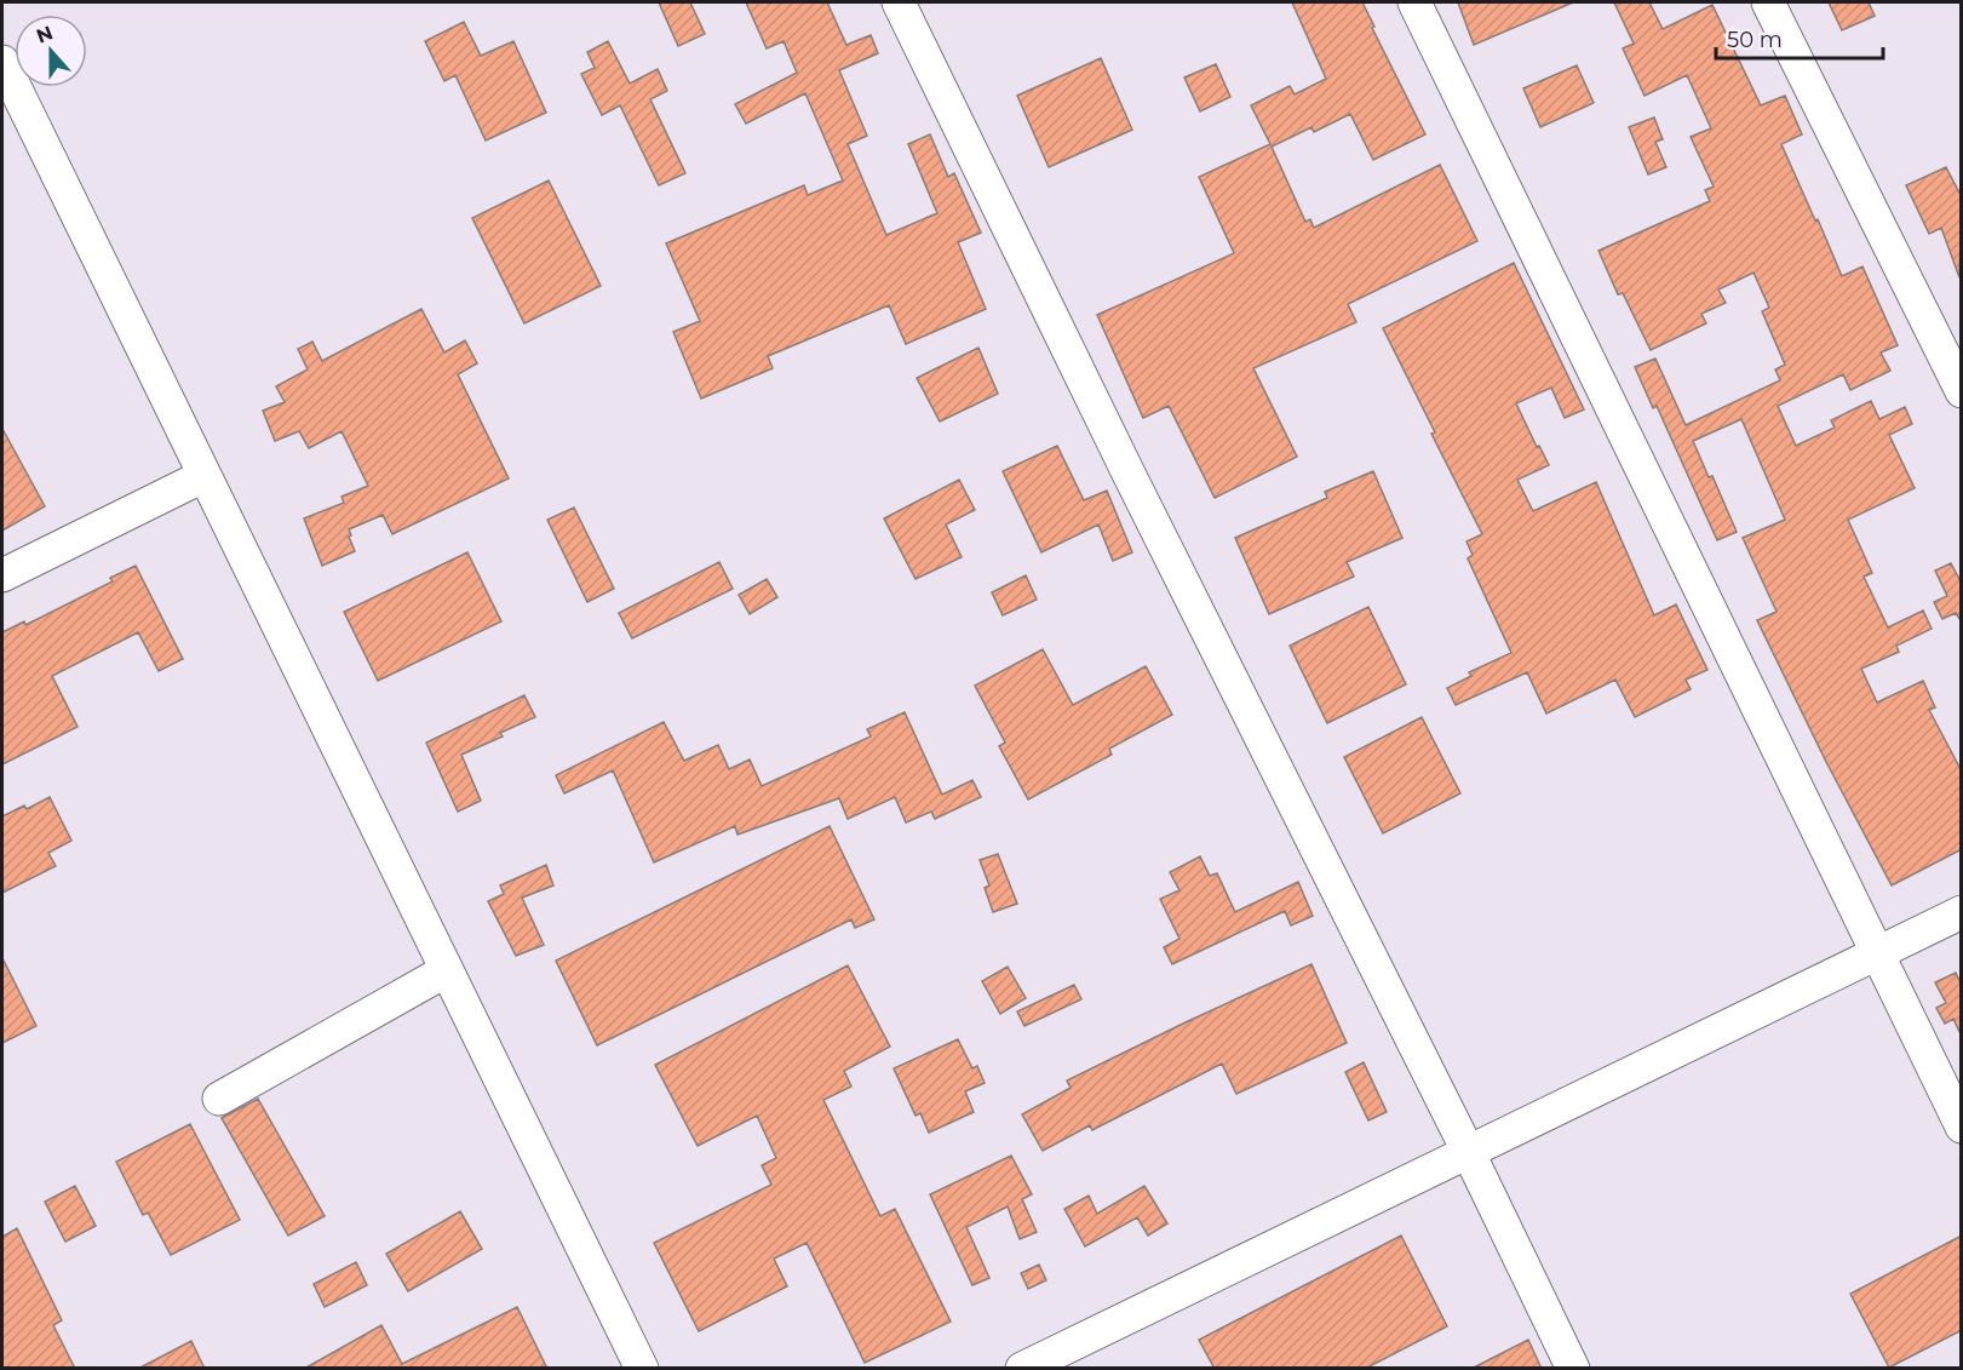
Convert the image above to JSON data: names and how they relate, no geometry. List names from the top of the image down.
{
  "scale_bar": "50 m",
  "north": "top"
}
